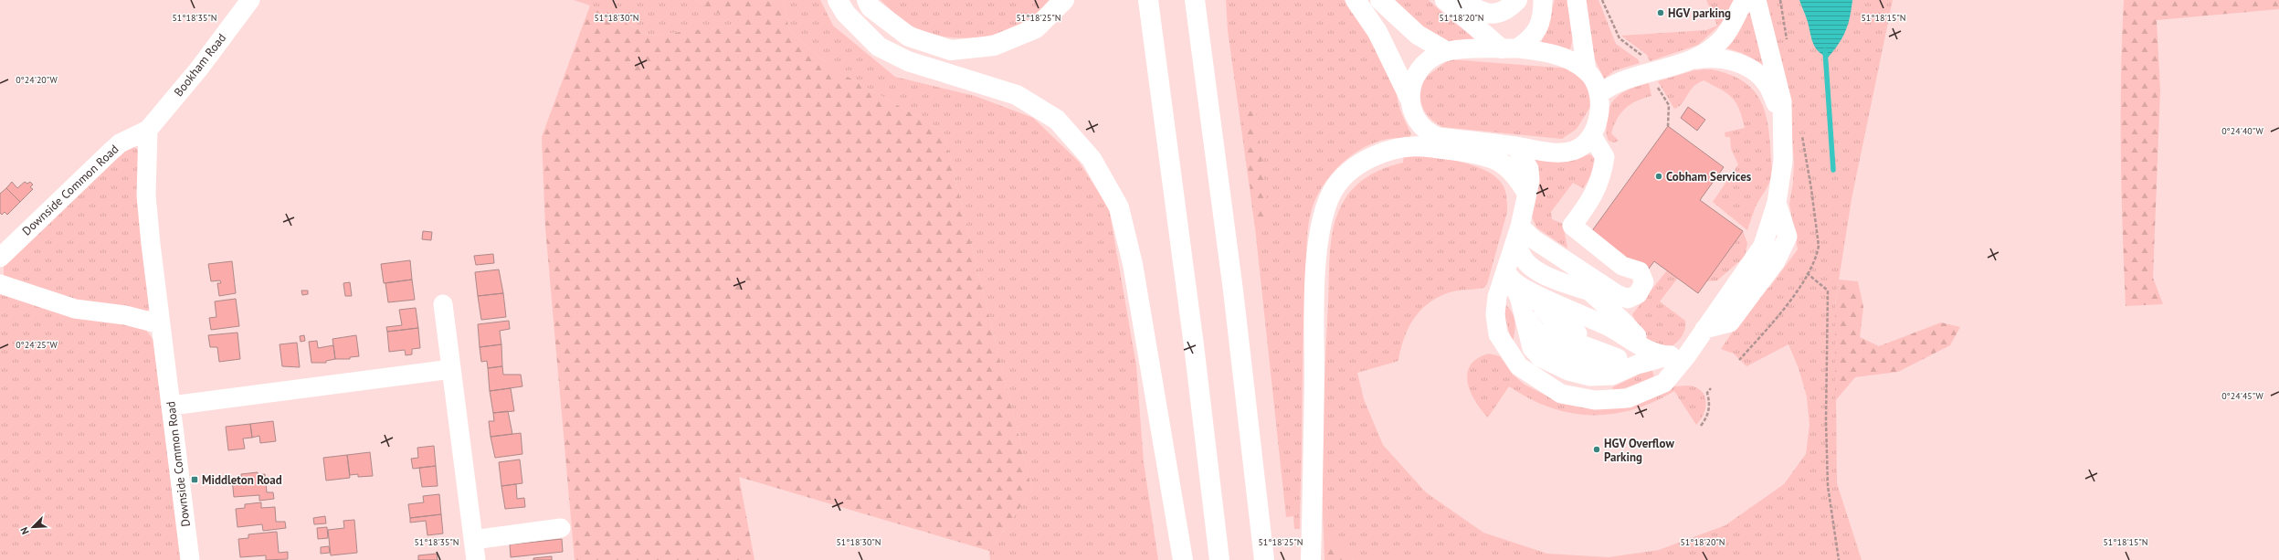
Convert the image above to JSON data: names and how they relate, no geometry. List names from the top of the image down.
{
  "streets": {
    "street": ["Bookham Road", "Downside Common Road"]
  },
  "crossings": [
    ["Bookham Road", "Downside Common Road"]
  ],
  "places": {
    "other": ["HGV parking", "Cobham Services", "HGV Overflow Parking"],
    "transit": ["Middleton Road"]
  },
  "north": "bottom left",
  "coordinates": [
    "51°18'35\"N",
    "51°18'30\"N",
    "51°18'25\"N",
    "51°18'20\"N",
    "51°18'15\"N",
    "0°24'20\"W",
    "0°24'40\"W",
    "0°24'25\"W",
    "0°24'45\"W"
  ]
}
